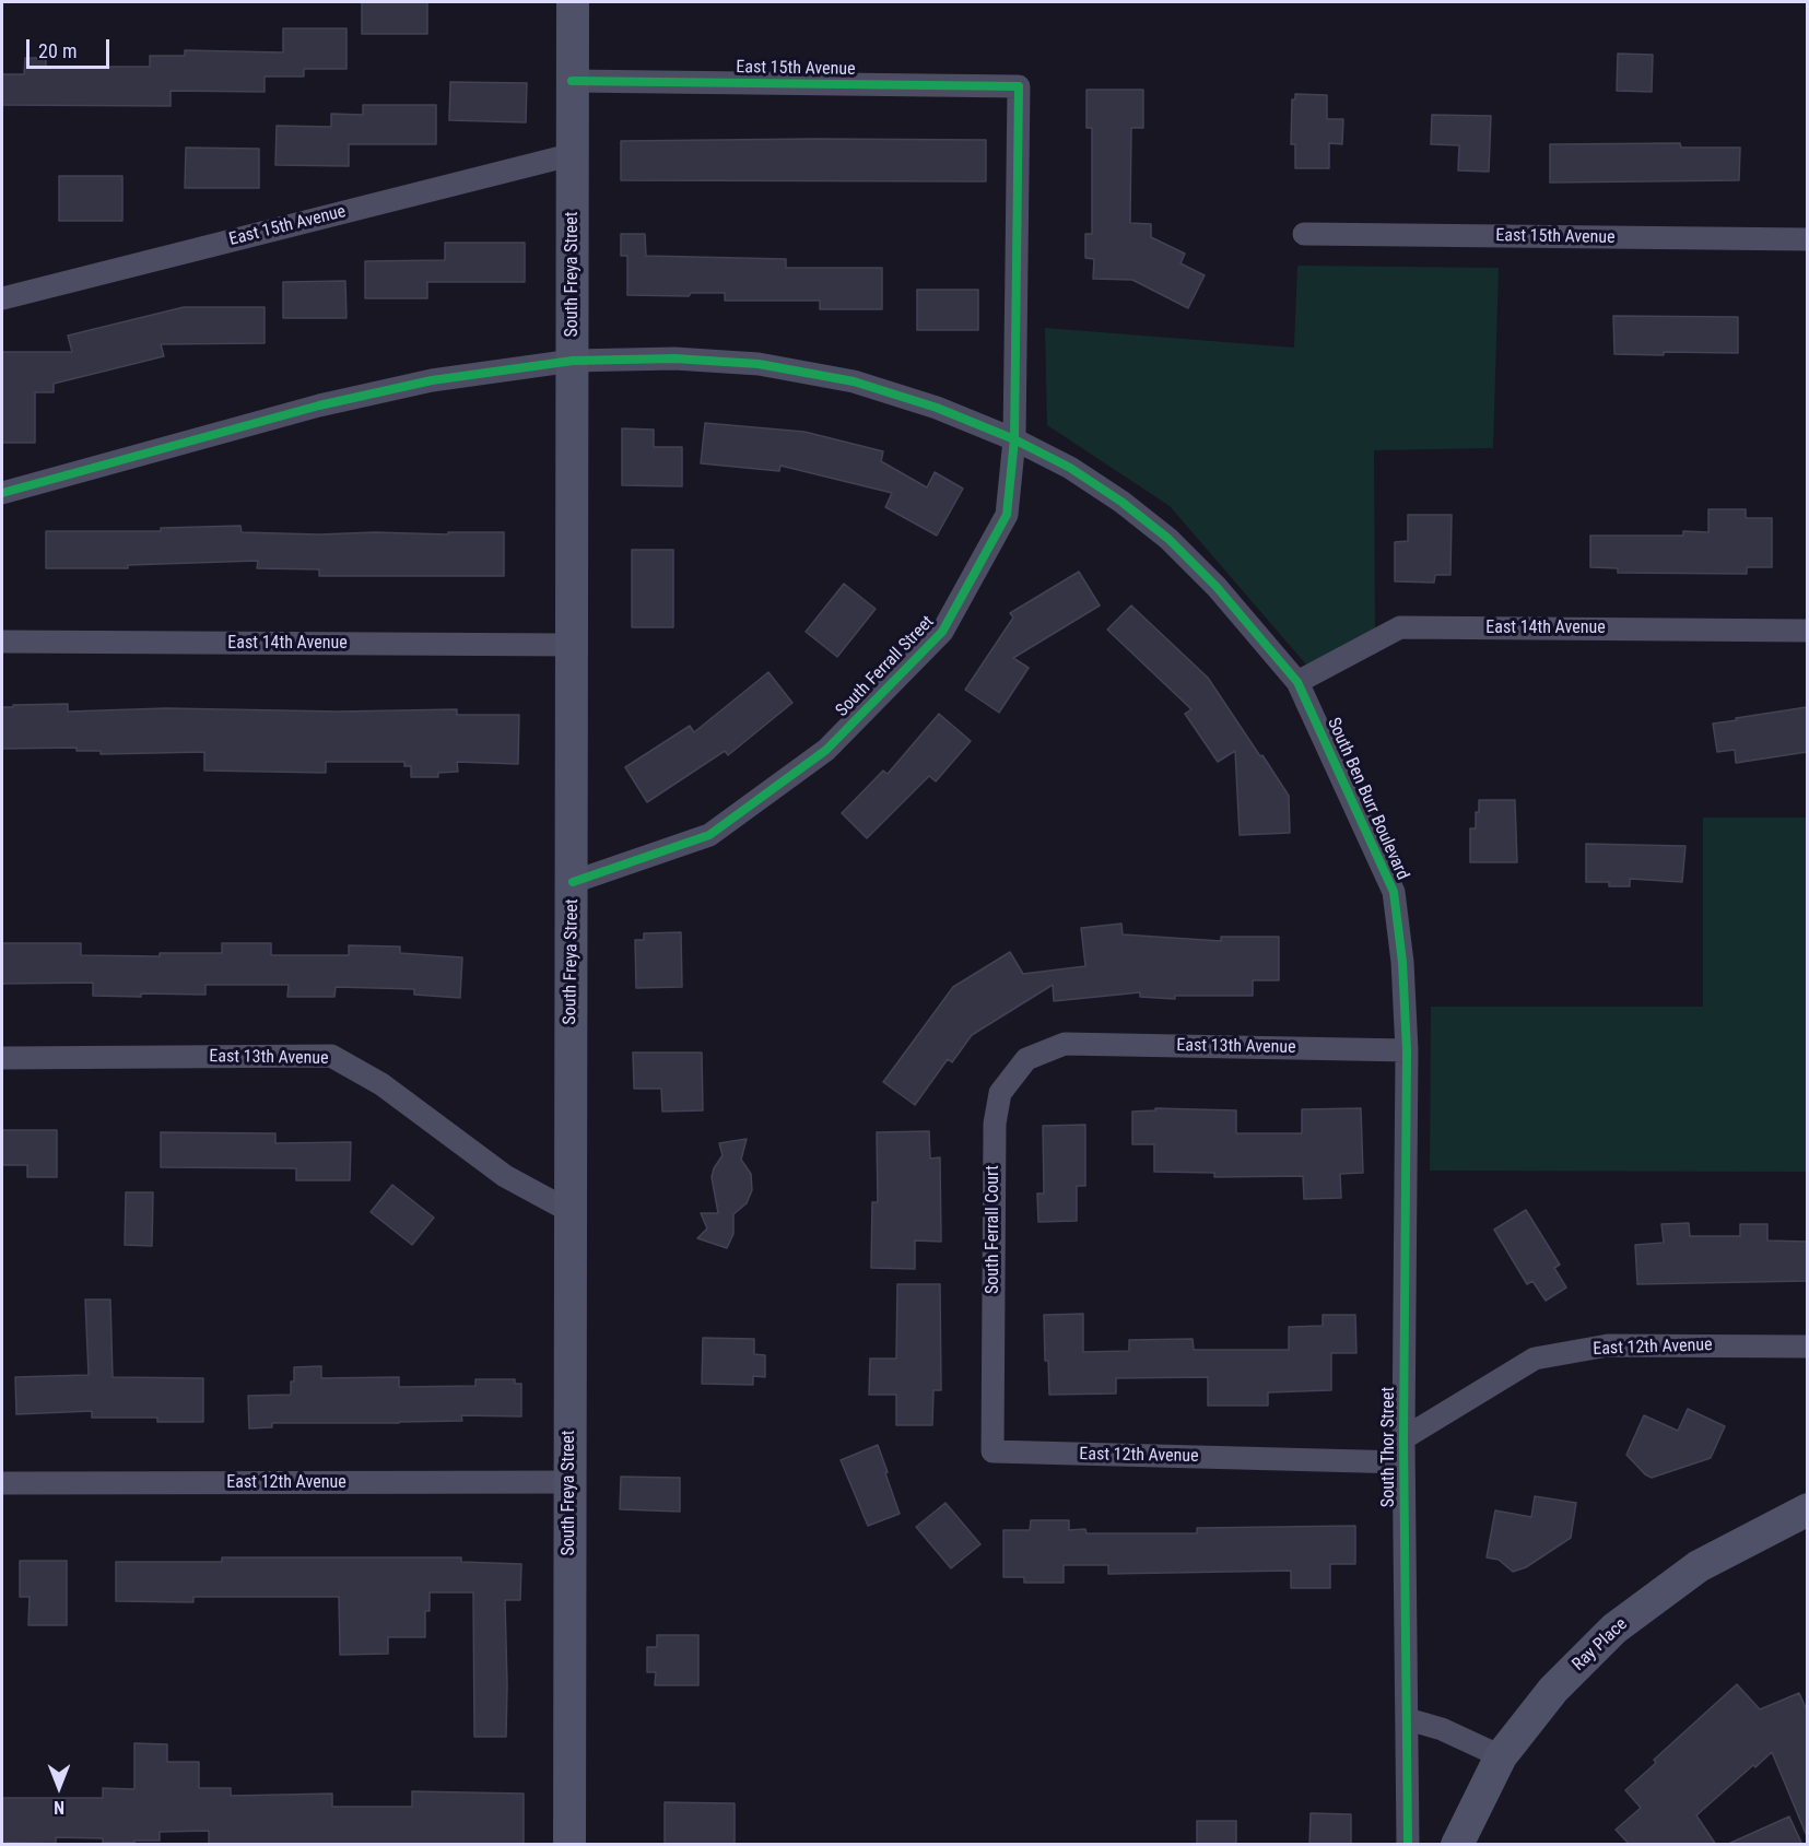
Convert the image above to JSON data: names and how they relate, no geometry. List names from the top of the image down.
{
  "streets": {
    "main road": ["South Freya Street", "Ray Place"],
    "street": [
      "East 15th Avenue",
      "East 14th Avenue",
      "South Ferrall Street",
      "South Ben Burr Boulevard",
      "East 13th Avenue",
      "South Ferrall Court",
      "East 12th Avenue",
      "South Thor Street"
    ]
  },
  "crossings": [
    ["East 15th Avenue", "South Freya Street"],
    ["East 15th Avenue", "South Ferrall Street"],
    ["South Freya Street", "East 14th Avenue"],
    ["South Freya Street", "South Ferrall Street"],
    ["South Freya Street", "South Ben Burr Boulevard"],
    ["South Freya Street", "East 13th Avenue"],
    ["South Freya Street", "East 12th Avenue"],
    ["East 14th Avenue", "South Ben Burr Boulevard"],
    ["South Ferrall Street", "South Ben Burr Boulevard"],
    ["South Ben Burr Boulevard", "East 13th Avenue"],
    ["South Ben Burr Boulevard", "South Thor Street"],
    ["East 13th Avenue", "South Ferrall Court"],
    ["East 13th Avenue", "South Thor Street"],
    ["South Ferrall Court", "East 12th Avenue"],
    ["East 12th Avenue", "South Thor Street"]
  ],
  "scale_bar": "20 m",
  "north": "bottom"
}
